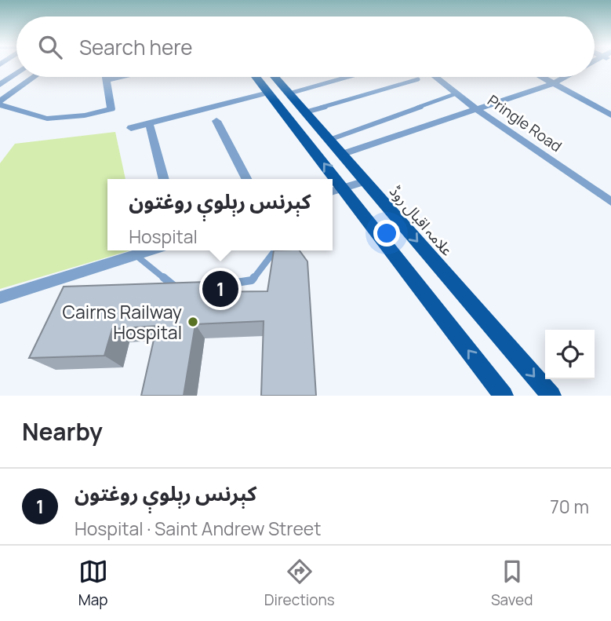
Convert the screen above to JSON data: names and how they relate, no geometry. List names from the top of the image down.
{
  "streets": {
    "main road": ["علامہ اقبال روڈ"],
    "street": ["Pringle Road"]
  },
  "places": ["Cairns Railway Hospital"],
  "page": {
    "search": "Search here",
    "popup": ["کېرنس رېلوې روغتون", "Hospital"],
    "pins": "1",
    "heading": "Nearby",
    "list": [
      {
        "mark": "1",
        "name": "کېرنس رېلوې روغتون",
        "note": "Hospital · Saint Andrew Street",
        "value": "70 m"
      }
    ],
    "nav": ["Map", "Directions", "Saved"]
  }
}
